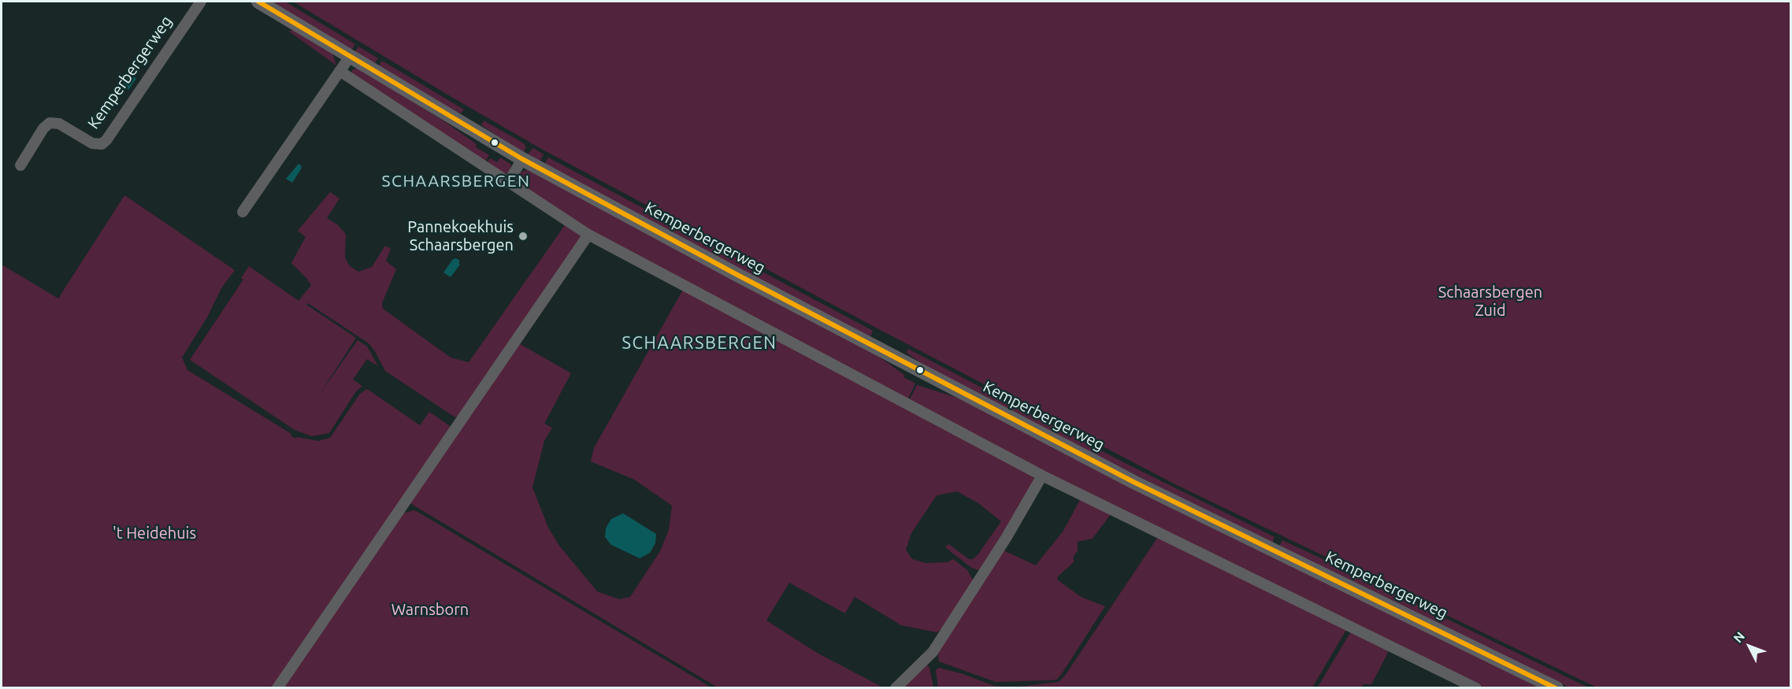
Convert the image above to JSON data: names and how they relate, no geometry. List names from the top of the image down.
{
  "streets": {
    "main road": ["Kemperbergerweg"]
  },
  "districts": ["SCHAARSBERGEN", "SCHAARSBERGEN"],
  "parks": ["Schaarsbergen Zuid", "'t Heidehuis", "Warnsborn"],
  "places": ["Pannekoekhuis Schaarsbergen"],
  "north": "top left"
}
